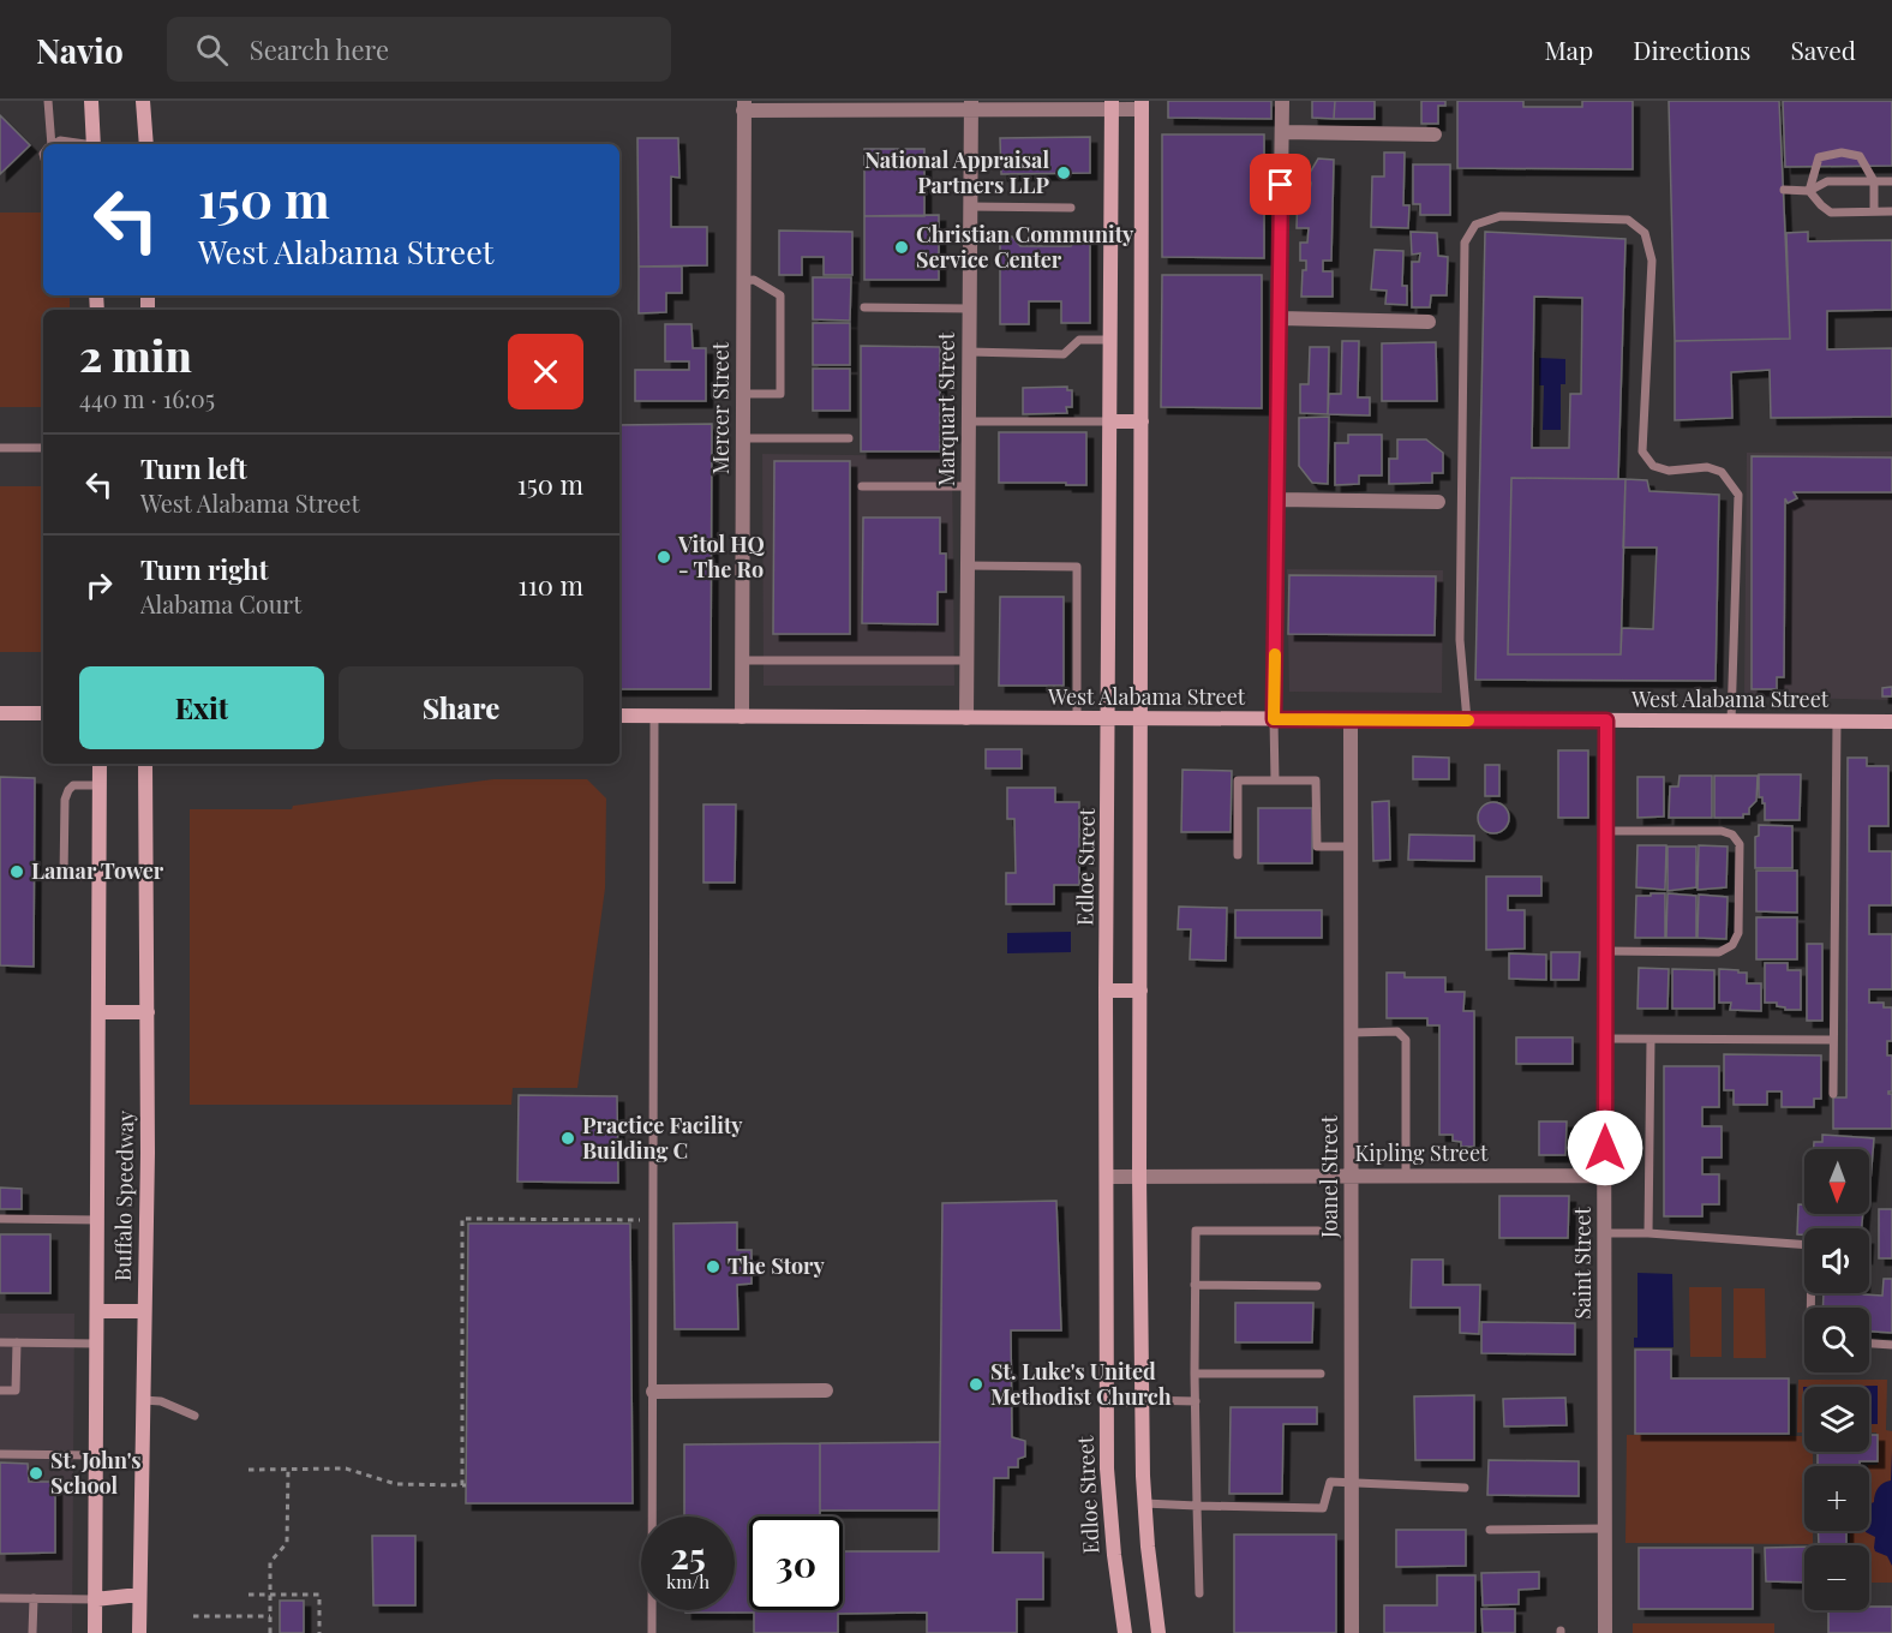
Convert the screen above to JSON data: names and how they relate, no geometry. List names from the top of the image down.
{
  "streets": {
    "main road": ["West Alabama Street", "Edloe Street", "Buffalo Speedway"],
    "street": [
      "Mercer Street",
      "Marquart Street",
      "Kipling Street",
      "Joanel Street",
      "Saint Street"
    ]
  },
  "crossings": [
    ["Mercer Street", "West Alabama Street"],
    ["Marquart Street", "West Alabama Street"],
    ["West Alabama Street", "Edloe Street"],
    ["West Alabama Street", "Joanel Street"],
    ["West Alabama Street", "Saint Street"],
    ["Edloe Street", "Kipling Street"],
    ["Kipling Street", "Joanel Street"],
    ["Kipling Street", "Saint Street"]
  ],
  "places": [
    "National Appraisal Partners LLP",
    "Christian Community Service Center",
    "Vitol HQ - The Ro",
    "Lamar Tower",
    "Practice Facility Building C",
    "The Story",
    "St. Luke's United Methodist Church",
    "St. John's School"
  ],
  "north": "bottom",
  "page": {
    "header": "Navio",
    "search": "Search here",
    "nav": ["Map", "Directions", "Saved"],
    "turn": ["150 m", "West Alabama Street"],
    "heading": ["2 min", "440 m · 16:05"],
    "list": [
      {
        "name": "Turn left",
        "note": "West Alabama Street",
        "value": "150 m"
      },
      {
        "name": "Turn right",
        "note": "Alabama Court",
        "value": "110 m"
      }
    ],
    "buttons": ["Exit", "Share"],
    "map_buttons": ["+", "−"],
    "speed": "25 km/h",
    "limit": "30"
  }
}
